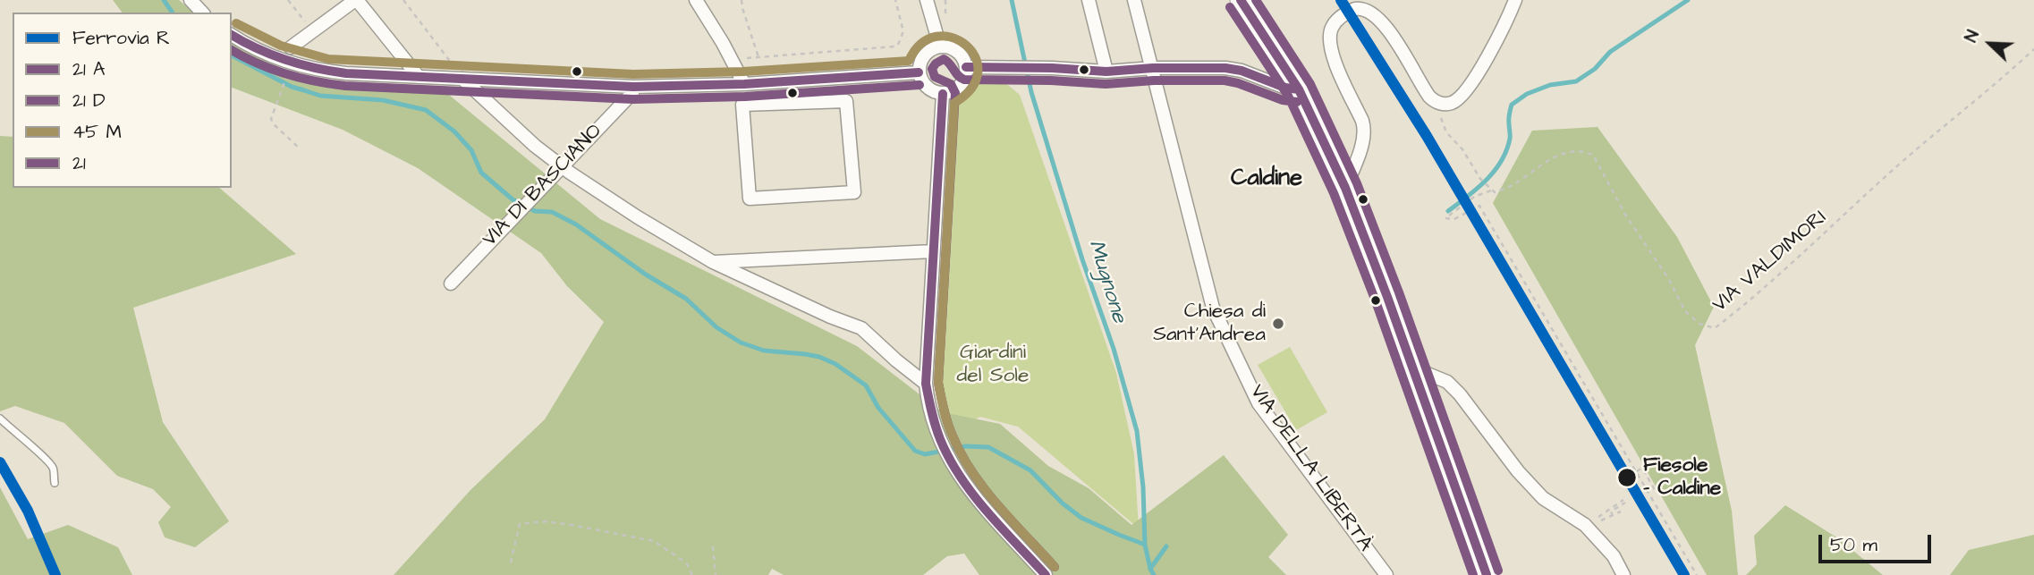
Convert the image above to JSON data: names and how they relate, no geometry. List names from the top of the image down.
{
  "streets": {
    "street": ["VIA DI BASCIANO", "VIA DELLA LIBERTÀ"],
    "path": ["VIA VALDIMORI"]
  },
  "districts": ["Caldine"],
  "water": ["Mugnone"],
  "parks": ["Giardini del Sole"],
  "places": ["Chiesa di Sant'Andrea", "Fiesole - Caldine"],
  "lines": ["rail line R", "transit line 21"],
  "legend": [
    "Ferrovia R",
    "21 A",
    "21 D",
    "45 M",
    "21"
  ],
  "scale_bar": "50 m",
  "north": "top left"
}
